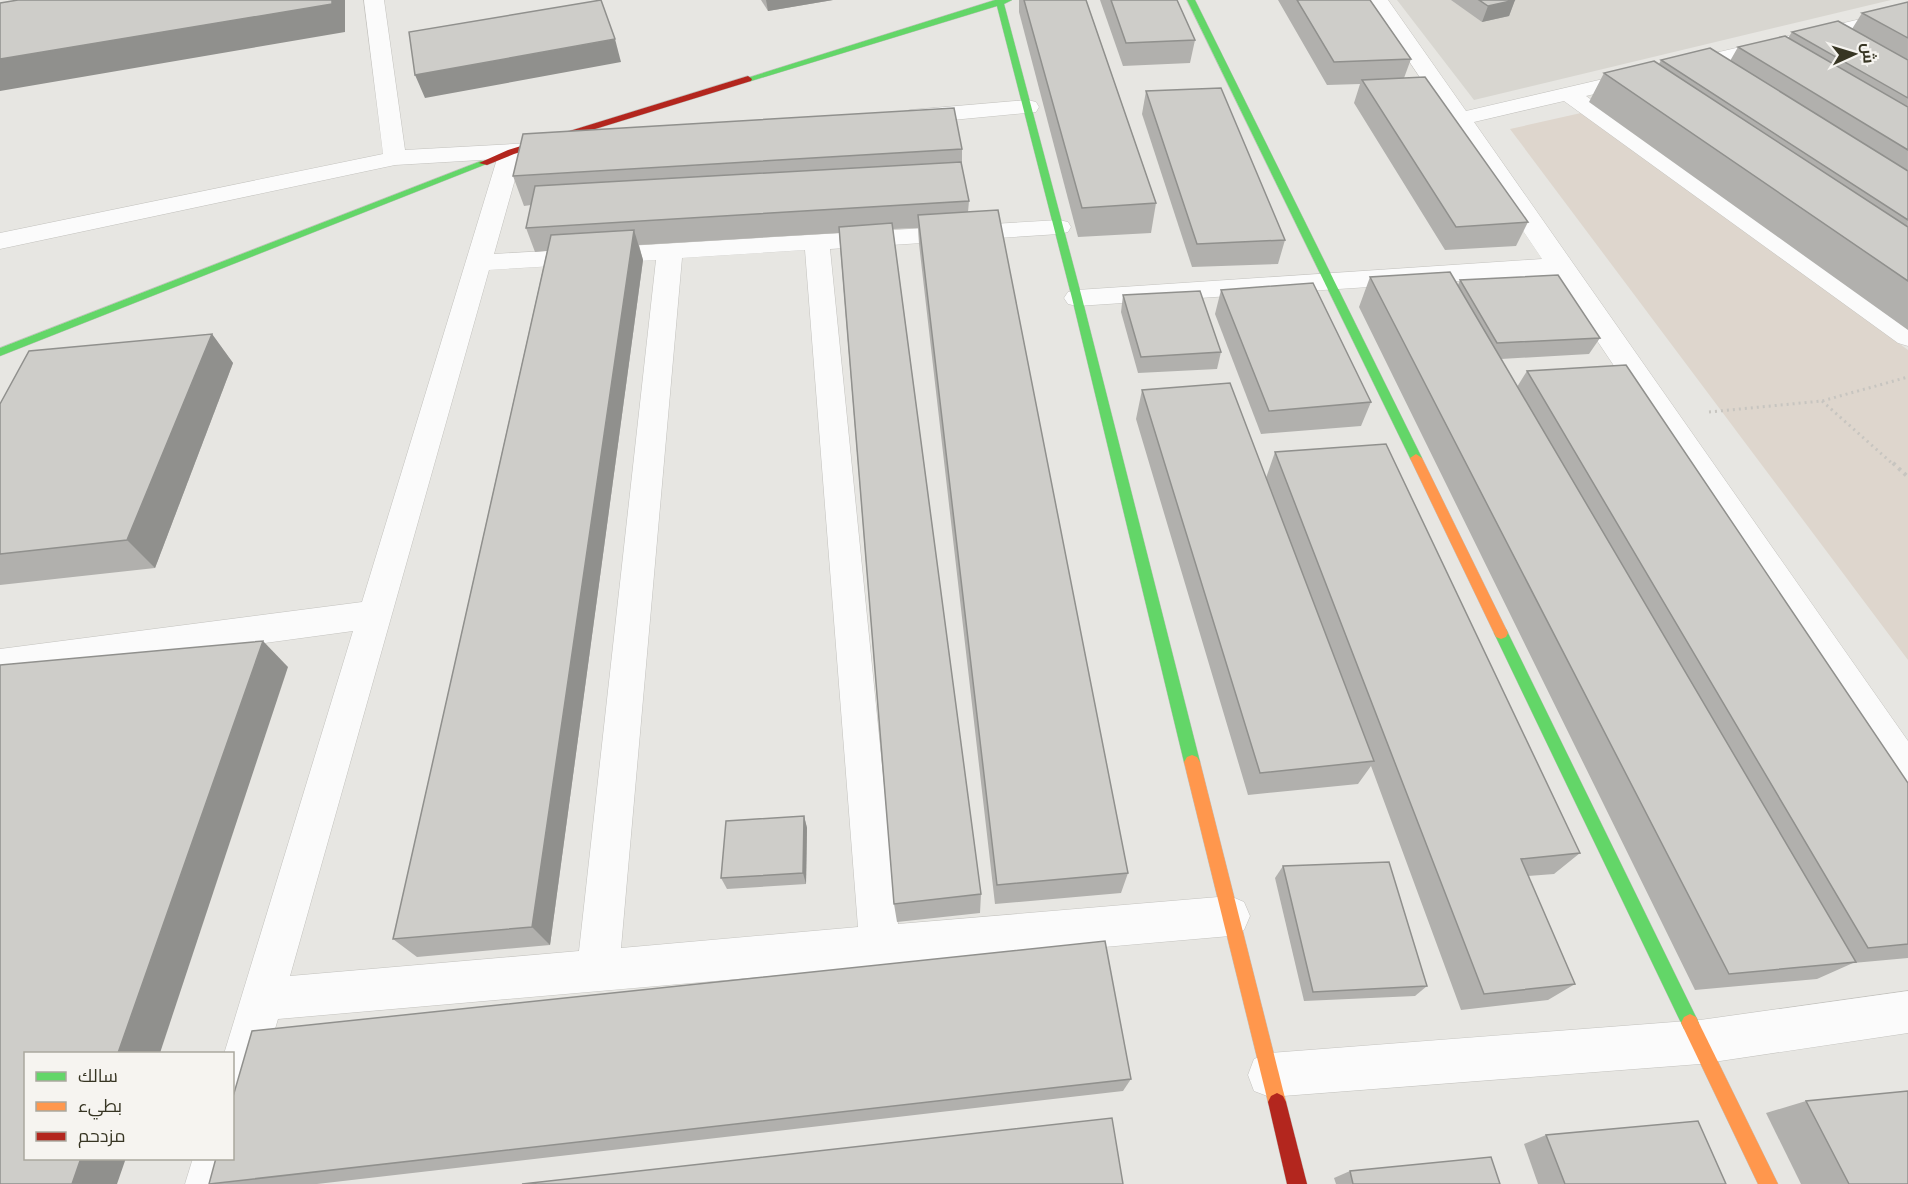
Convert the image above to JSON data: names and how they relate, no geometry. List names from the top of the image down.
{
  "legend": ["سالك", "بطيء", "مزدحم"],
  "north": "right"
}
